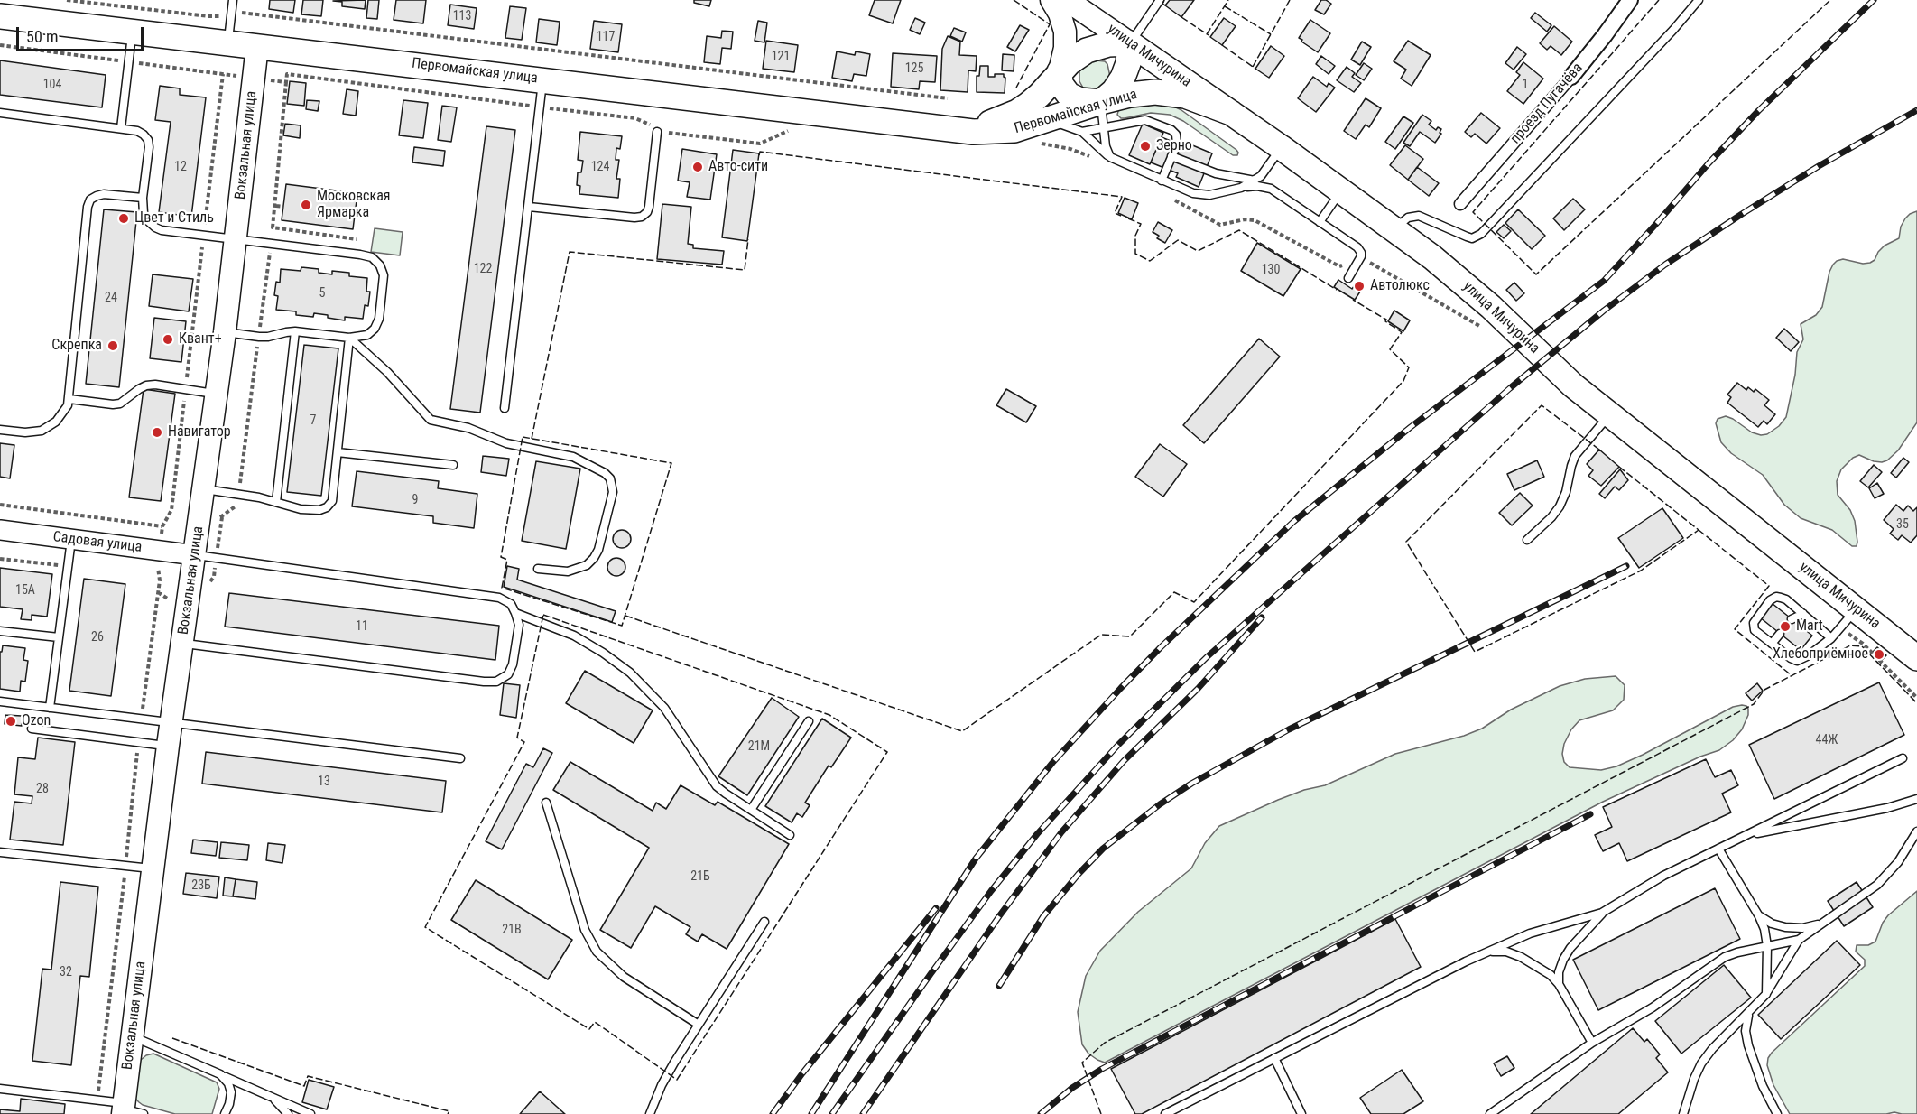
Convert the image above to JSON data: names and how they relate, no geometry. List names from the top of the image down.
{
  "streets": {
    "main road": ["улица Мичурина", "Первомайская улица", "Вокзальная улица"],
    "street": ["проезд Пугачёва", "Садовая улица"]
  },
  "crossings": [
    ["улица Мичурина", "Первомайская улица"],
    ["Первомайская улица", "Вокзальная улица"],
    ["Вокзальная улица", "Садовая улица"]
  ],
  "places": [
    "Зерно",
    "Авто-сити",
    "Московская Ярмарка",
    "Цвет и Стиль",
    "Автолюкс",
    "Квант+",
    "Скрепка",
    "Навигатор",
    "Mart",
    "Хлебоприёмное",
    "Ozon"
  ],
  "house_numbers": [
    "113",
    "117",
    "121",
    "125",
    "104",
    "1",
    "12",
    "124",
    "122",
    "130",
    "5",
    "24",
    "7",
    "9",
    "35",
    "15А",
    "11",
    "26",
    "44Ж",
    "21М",
    "13",
    "28",
    "21Б",
    "23Б",
    "21В",
    "32"
  ],
  "scale_bar": "50 m"
}
